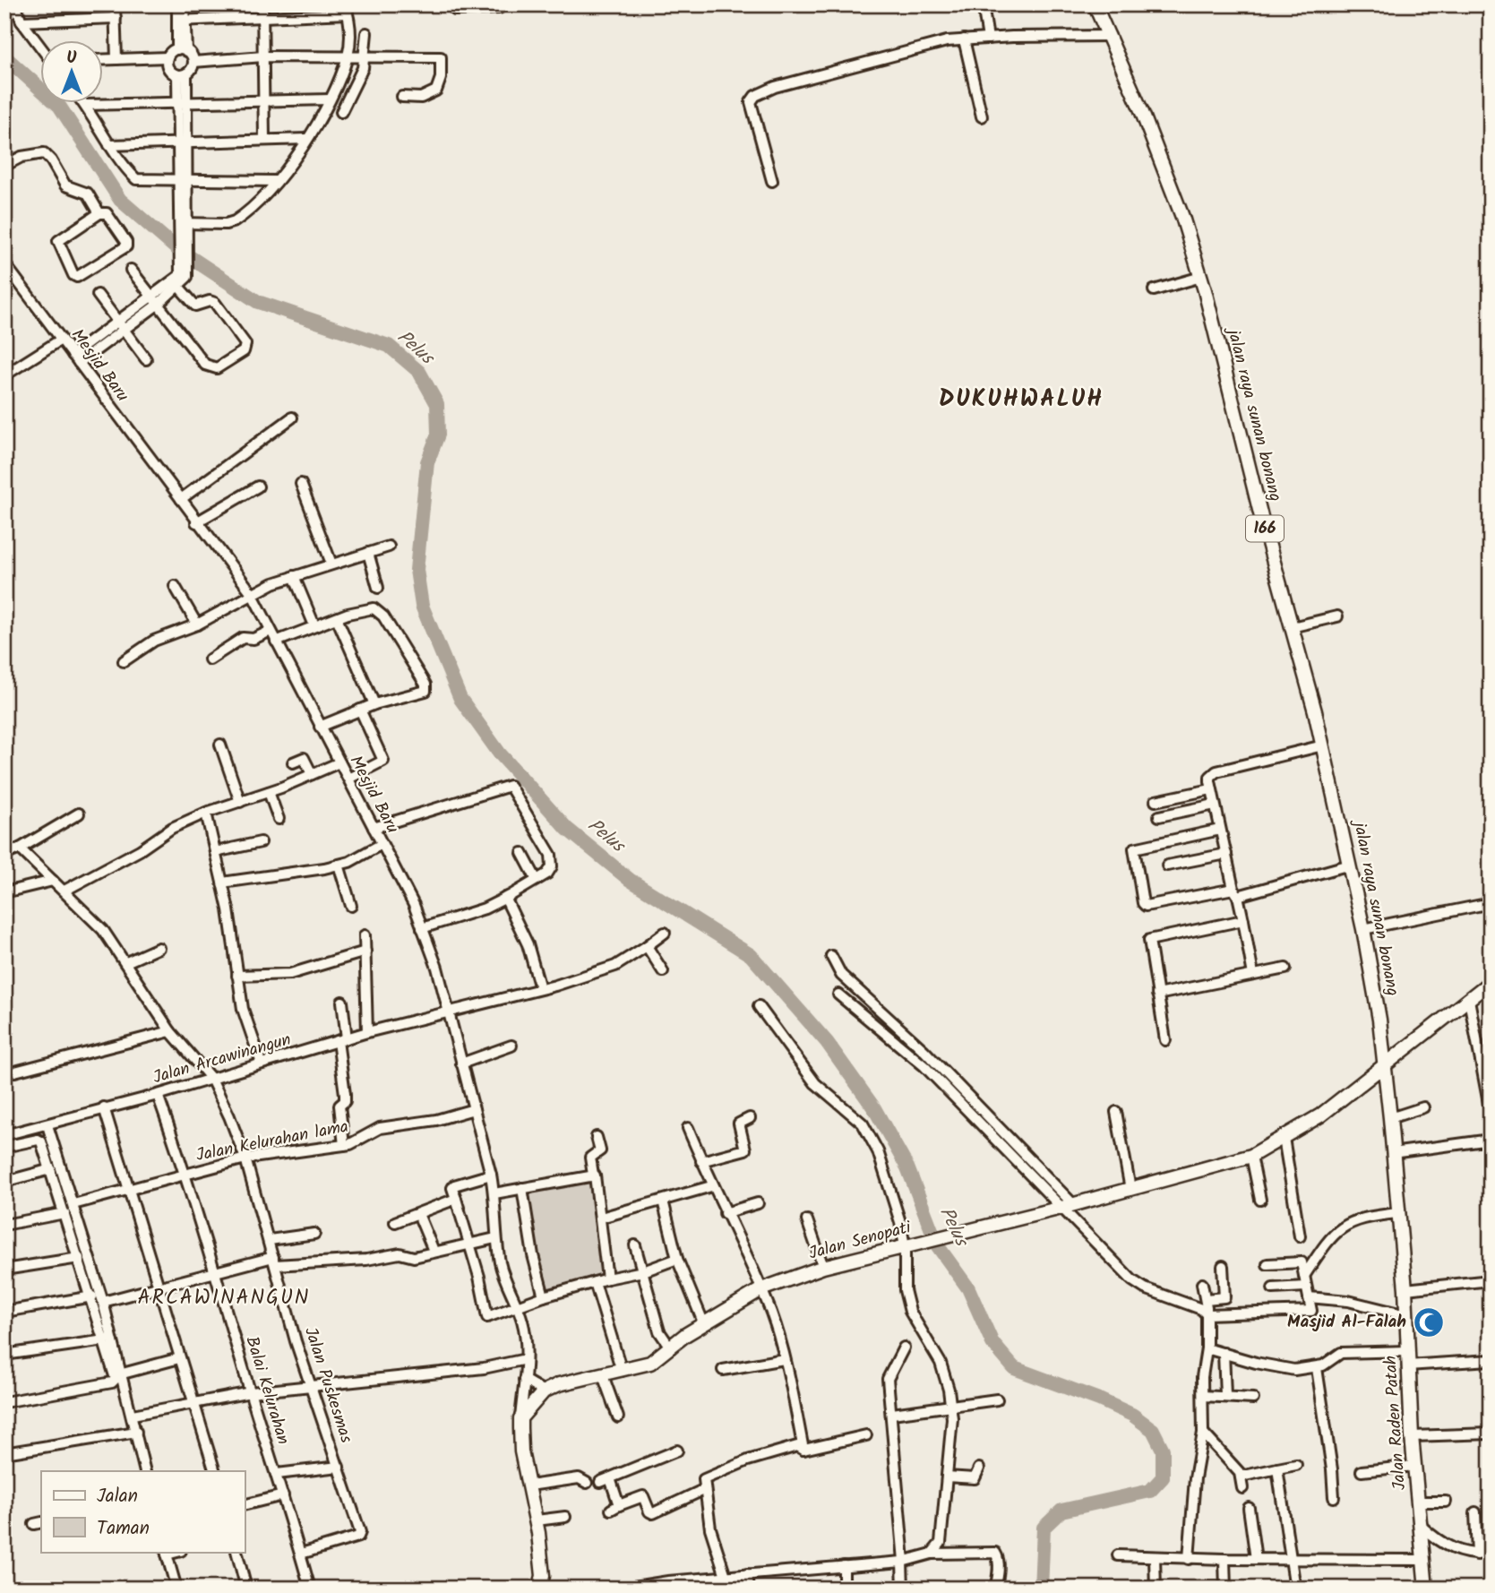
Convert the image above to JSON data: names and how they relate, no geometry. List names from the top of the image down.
{
  "streets": {
    "main road": [
      "jalan raya sunan bonang",
      "166",
      "Jalan Senopati",
      "Jalan Raden Patah"
    ],
    "street": [
      "Mesjid Baru",
      "Jalan Arcawinangun",
      "Jalan Kelurahan lama",
      "Jalan Puskesmas",
      "Balai Kelurahan"
    ]
  },
  "crossings": [
    ["Mesjid Baru", "Jalan Arcawinangun"],
    ["Mesjid Baru", "Jalan Kelurahan lama"],
    ["jalan raya sunan bonang", "Jalan Senopati"],
    ["jalan raya sunan bonang", "Jalan Raden Patah"],
    ["Jalan Arcawinangun", "Jalan Puskesmas"],
    ["Jalan Arcawinangun", "Balai Kelurahan"],
    ["Jalan Kelurahan lama", "Jalan Puskesmas"],
    ["Jalan Kelurahan lama", "Balai Kelurahan"],
    ["Jalan Senopati", "Jalan Raden Patah"],
    ["Jalan Puskesmas", "Balai Kelurahan"]
  ],
  "districts": ["DUKUHWALUH", "ARCAWINANGUN"],
  "water": ["Pelus"],
  "places": {
    "mosque": ["Masjid Al-Falah"]
  },
  "legend": ["Jalan", "Taman"],
  "north": "top"
}
